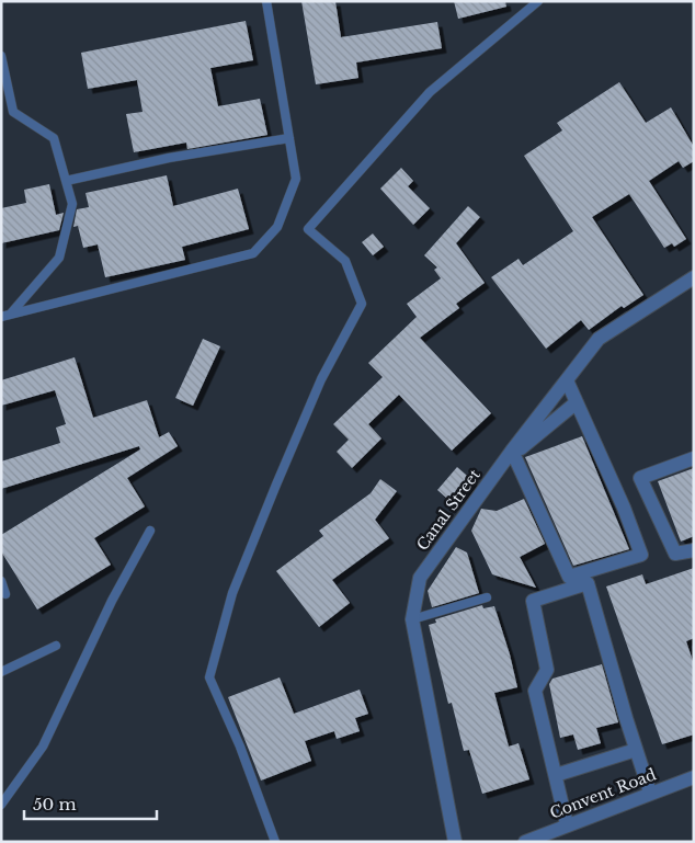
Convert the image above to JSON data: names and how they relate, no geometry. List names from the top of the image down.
{
  "streets": {
    "street": ["Canal Street", "Convent Road"]
  },
  "scale_bar": "50 m"
}
